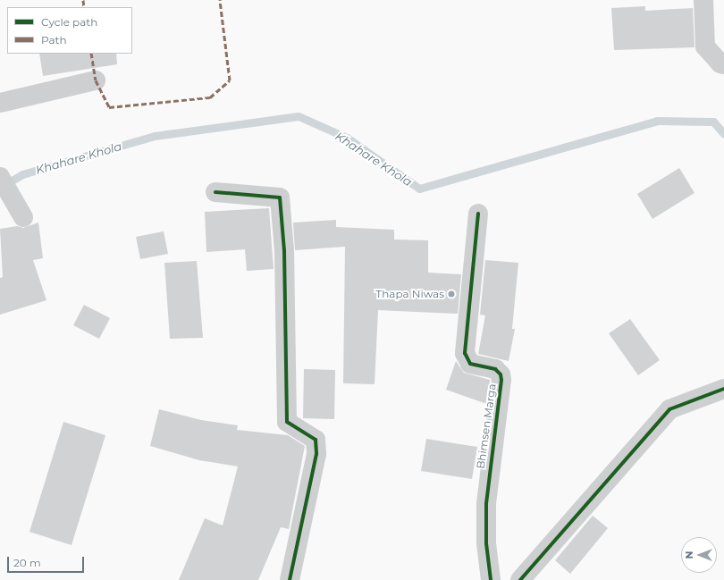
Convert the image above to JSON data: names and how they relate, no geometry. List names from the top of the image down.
{
  "streets": {
    "street": ["Bhimsen Marga"]
  },
  "water": ["Khahare Khola"],
  "places": ["Thapa Niwas"],
  "legend": ["Cycle path", "Path"],
  "scale_bar": "20 m",
  "north": "left"
}
